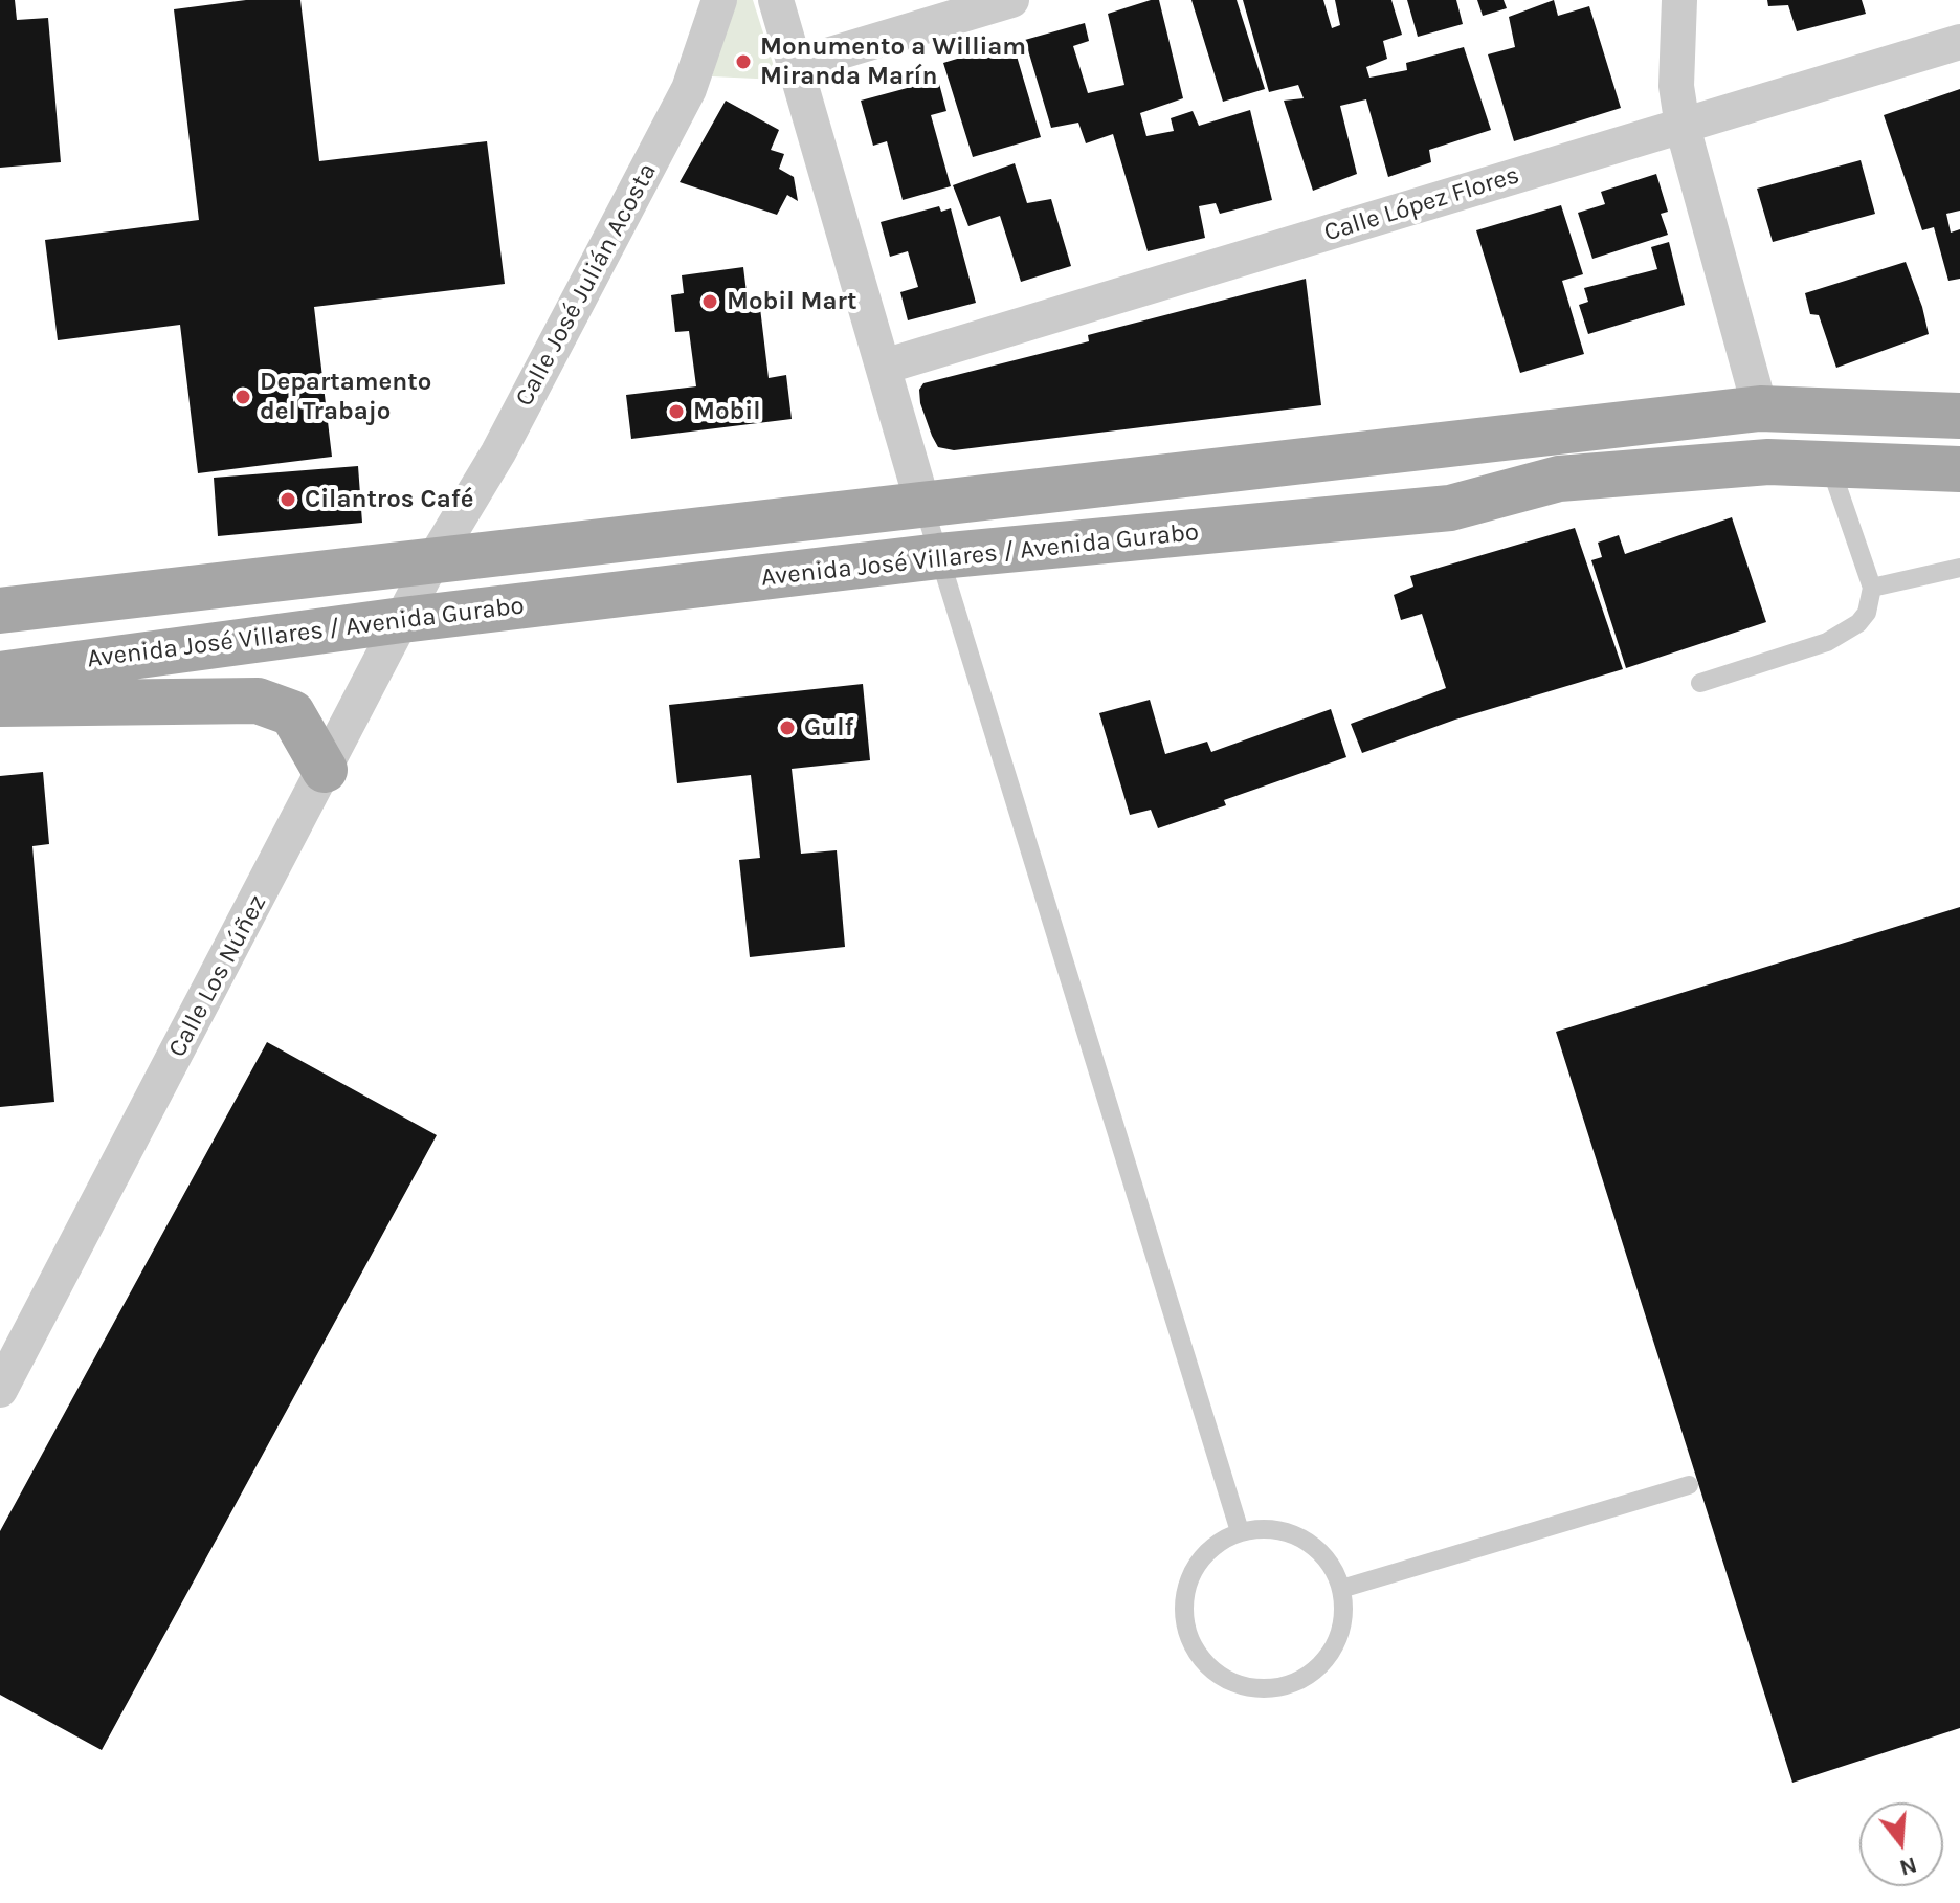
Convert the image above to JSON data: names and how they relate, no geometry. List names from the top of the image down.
{
  "streets": {
    "main road": ["Avenida José Villares / Avenida Gurabo"],
    "street": ["Calle López Flores", "Calle José Julián Acosta", "Calle Los Núñez"]
  },
  "crossings": [
    ["Calle José Julián Acosta", "Calle Los Núñez"],
    ["Avenida José Villares / Avenida Gurabo", "Calle Los Núñez"]
  ],
  "places": [
    "Monumento a William Miranda Marín",
    "Mobil Mart",
    "Departamento del Trabajo",
    "Mobil",
    "Cilantros Café",
    "Gulf"
  ],
  "north": "bottom"
}
